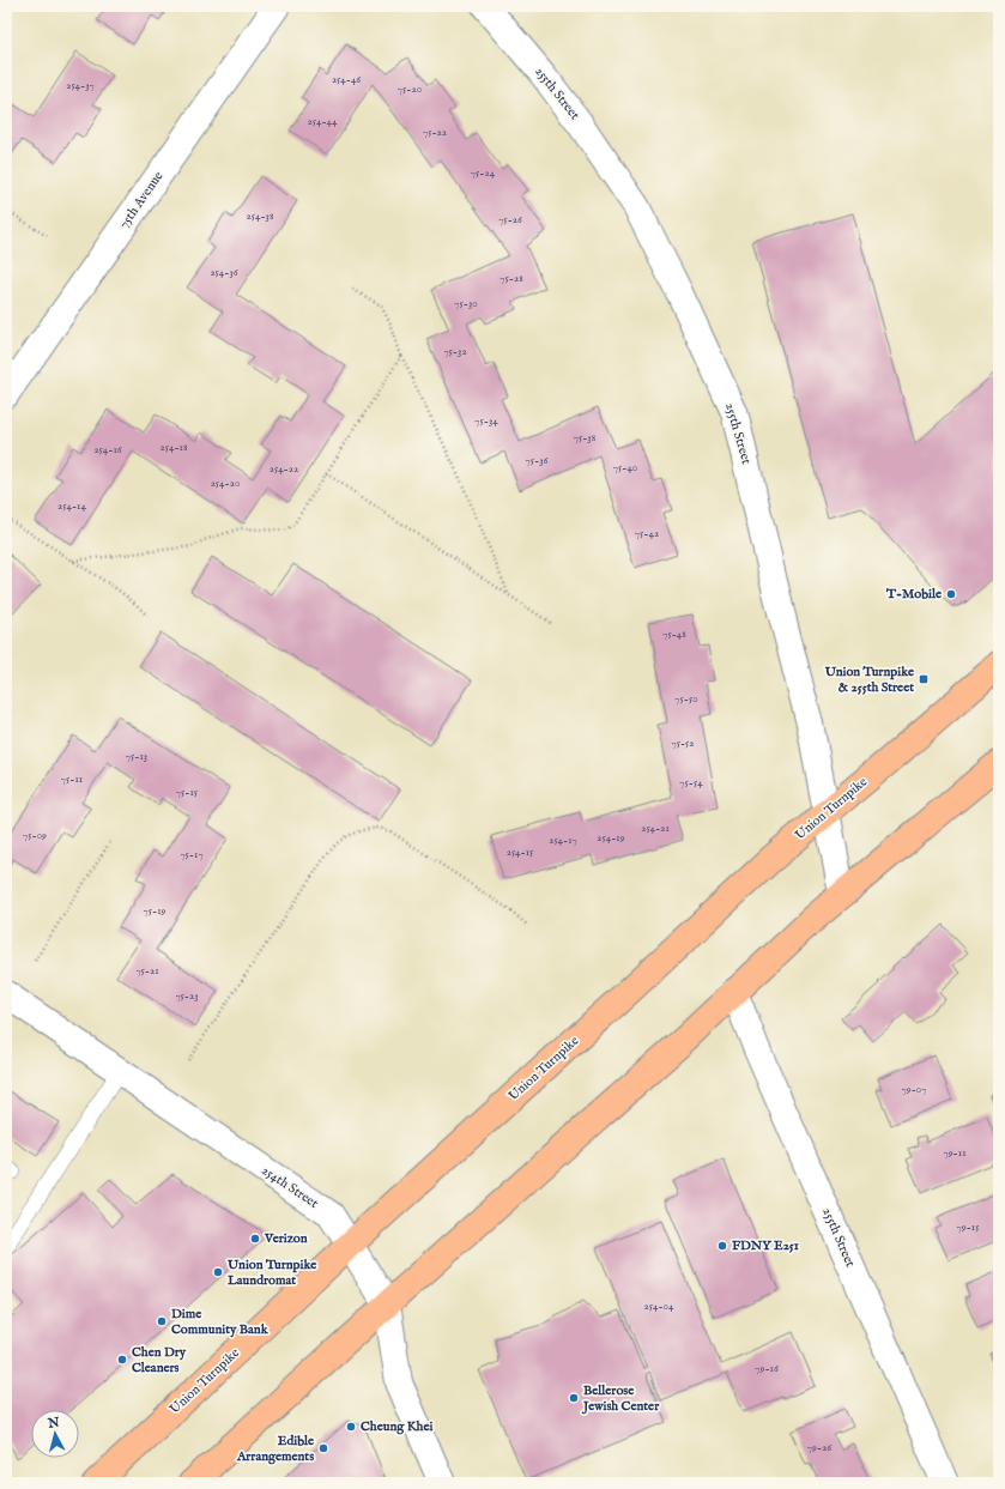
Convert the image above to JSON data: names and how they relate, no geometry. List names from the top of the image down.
{
  "streets": {
    "main road": ["Union Turnpike"],
    "street": ["255th Street", "75th Avenue", "254th Street"]
  },
  "crossings": [
    ["255th Street", "Union Turnpike"],
    ["Union Turnpike", "254th Street"]
  ],
  "places": {
    "other": [
      "T-Mobile",
      "Verizon",
      "FDNY E251",
      "Union Turnpike Laundromat",
      "Dime Community Bank",
      "Chen Dry Cleaners",
      "Bellerose Jewish Center",
      "Cheung Khei",
      "Edible Arrangements"
    ],
    "transit": ["Union Turnpike & 255th Street"]
  },
  "house_numbers": [
    "254-46",
    "254-37",
    "75-20",
    "254-44",
    "75-22",
    "75-24",
    "254-38",
    "75-26",
    "254-36",
    "75-28",
    "75-30",
    "75-32",
    "75-34",
    "75-38",
    "254-18",
    "254-16",
    "75-36",
    "75-40",
    "254-22",
    "254-20",
    "254-14",
    "75-42",
    "75-48",
    "75-50",
    "75-52",
    "75-13",
    "75-11",
    "75-54",
    "75-15",
    "254-21",
    "75-09",
    "254-19",
    "254-17",
    "254-15",
    "75-17",
    "75-19",
    "75-21",
    "75-23",
    "79-07",
    "79-11",
    "79-15",
    "254-04",
    "79-16",
    "79-26"
  ],
  "north": "top"
}
